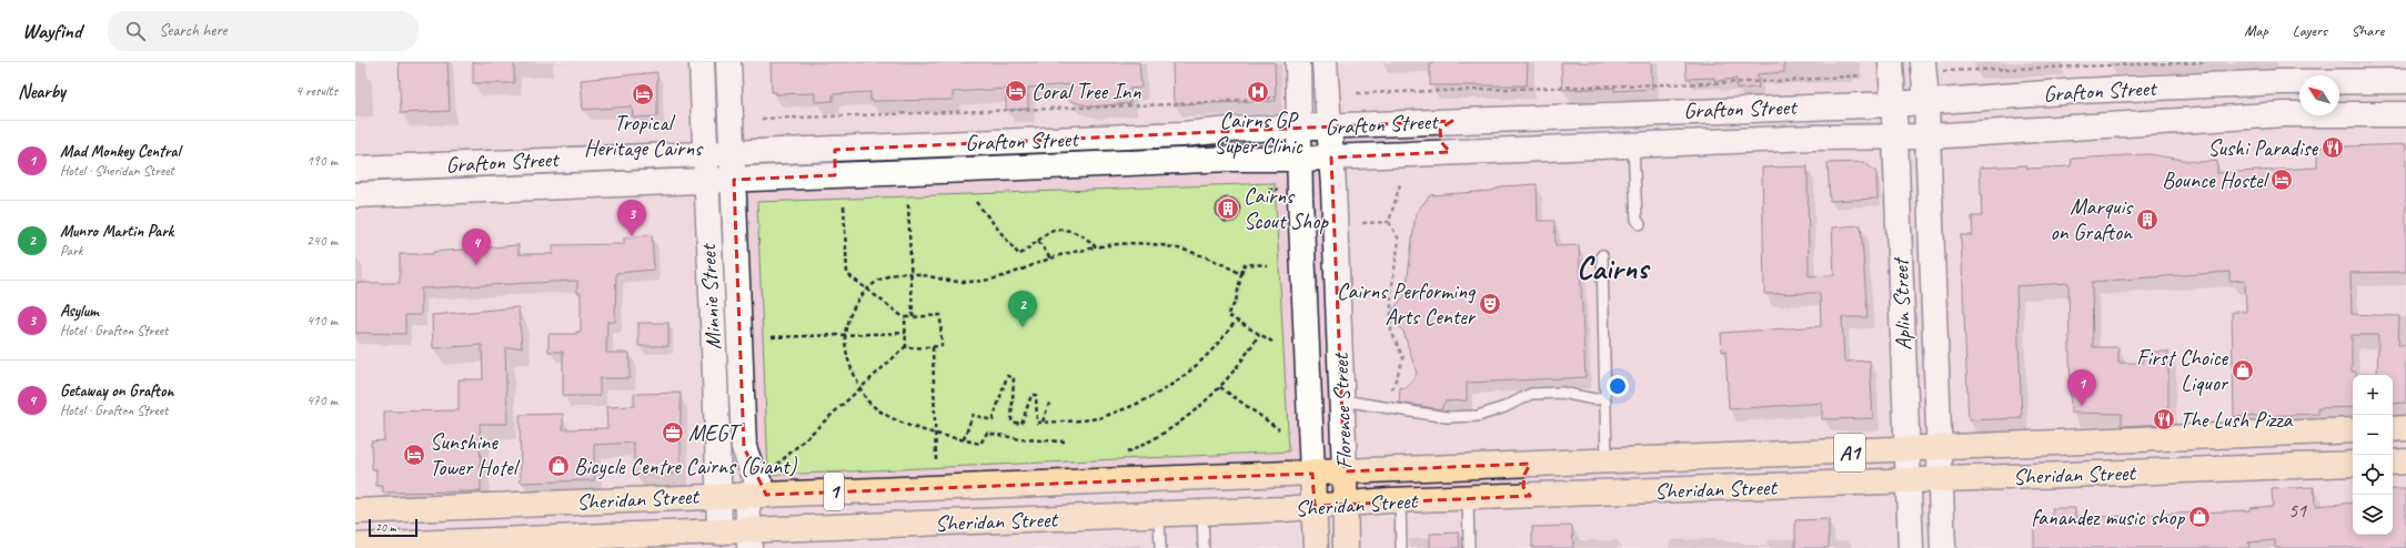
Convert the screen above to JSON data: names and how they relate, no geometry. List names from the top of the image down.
{
  "streets": {
    "main road": [
      "Florence Street",
      "A1",
      "Sheridan Street",
      "1"
    ],
    "street": ["Grafton Street", "Minnie Street", "Aplin Street"]
  },
  "crossings": [
    ["Grafton Street", "Minnie Street"],
    ["Grafton Street", "Aplin Street"],
    ["Grafton Street", "Florence Street"],
    ["Minnie Street", "Sheridan Street"],
    ["Aplin Street", "Sheridan Street"],
    ["Florence Street", "Sheridan Street"]
  ],
  "districts": ["Cairns"],
  "places": {
    "hotel": [
      "Coral Tree Inn",
      "Tropical Heritage Cairns",
      "Bounce Hostel",
      "Sunshine Tower Hotel"
    ],
    "hospital": ["Cairns GP Super Clinic"],
    "restaurant": ["Sushi Paradise", "The Lush Pizza"],
    "building": ["Cairns Scout Shop", "Marquis on Grafton"],
    "theatre": ["Cairns Performing Arts Center"],
    "shop": ["First Choice Liquor", "Bicycle Centre Cairns (Giant)", "fanandez music shop"],
    "office": ["MEGT"]
  },
  "house_numbers": ["51"],
  "scale_bar": "20 m",
  "north": "top left",
  "page": {
    "header": "Wayfind",
    "search": "Search here",
    "nav": ["Map", "Layers", "Share"],
    "heading": ["Nearby", "4 results"],
    "list": [
      {
        "mark": "1",
        "name": "Mad Monkey Central",
        "note": "Hotel · Sheridan Street",
        "value": "190 m"
      },
      {
        "mark": "2",
        "name": "Munro Martin Park",
        "note": "Park",
        "value": "240 m"
      },
      {
        "mark": "3",
        "name": "Asylum",
        "note": "Hotel · Grafton Street",
        "value": "410 m"
      },
      {
        "mark": "4",
        "name": "Getaway on Grafton",
        "note": "Hotel · Grafton Street",
        "value": "470 m"
      }
    ],
    "pins": [
      "3",
      "4",
      "2",
      "1"
    ],
    "map_buttons": ["+", "−"],
    "scale": "20 m"
  }
}
